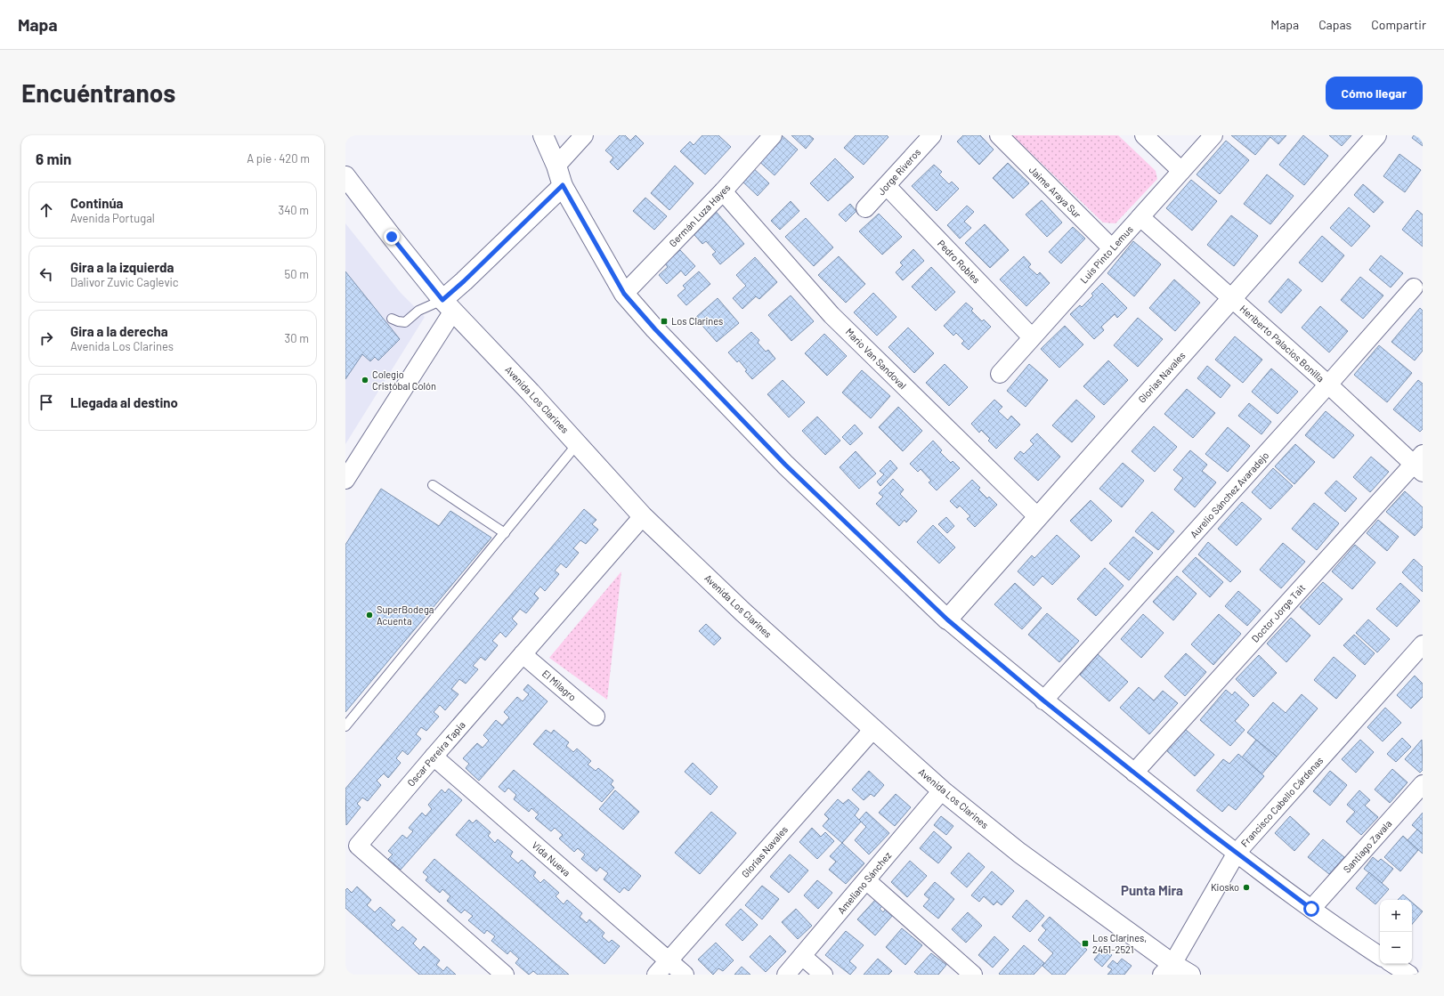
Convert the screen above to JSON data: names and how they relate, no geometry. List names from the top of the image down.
{
  "streets": {
    "street": [
      "Jorge Riveros",
      "Jaime Araya Sur",
      "Germán Luza Hayes",
      "Luis Pinto Lemus",
      "Pedro Robles",
      "Heriberto Palacios Bonilla",
      "Mario Van Sandoval",
      "Glorias Navales",
      "Avenida Los Clarines",
      "Aurelio Sánchez Avaradejo",
      "Doctor Jorge Tait",
      "El Milagro",
      "Oscar Pereira Tapia",
      "Francisco Cabello Cárdenas",
      "Santiago Zavala",
      "Vida Nueva",
      "Ameliano Sánchez"
    ]
  },
  "crossings": [
    ["Jorge Riveros", "Pedro Robles"],
    ["Jaime Araya Sur", "Luis Pinto Lemus"],
    ["Germán Luza Hayes", "Mario Van Sandoval"],
    ["Luis Pinto Lemus", "Pedro Robles"],
    ["Luis Pinto Lemus", "Heriberto Palacios Bonilla"],
    ["Heriberto Palacios Bonilla", "Glorias Navales"],
    ["Heriberto Palacios Bonilla", "Aurelio Sánchez Avaradejo"],
    ["Heriberto Palacios Bonilla", "Doctor Jorge Tait"],
    ["Mario Van Sandoval", "Glorias Navales"],
    ["Glorias Navales", "Avenida Los Clarines"],
    ["Glorias Navales", "Vida Nueva"],
    ["Avenida Los Clarines", "Oscar Pereira Tapia"],
    ["Avenida Los Clarines", "Francisco Cabello Cárdenas"],
    ["Avenida Los Clarines", "Ameliano Sánchez"],
    ["El Milagro", "Oscar Pereira Tapia"],
    ["Oscar Pereira Tapia", "Vida Nueva"]
  ],
  "districts": ["Punta Mira"],
  "places": {
    "transit": ["Los Clarines", "Los Clarines, 2451-2521"],
    "other": ["Colegio Cristóbal Colón", "SuperBodega Acuenta", "Kiosko"]
  },
  "page": {
    "header": "Mapa",
    "nav": ["Mapa", "Capas", "Compartir"],
    "buttons": "Cómo llegar",
    "title": "Encuéntranos",
    "heading": ["6 min", "A pie · 420 m"],
    "list": [
      ["Continúa", "Avenida Portugal", "340 m"],
      ["Gira a la izquierda", "Dalivor Zuvic Caglevic", "50 m"],
      ["Gira a la derecha", "Avenida Los Clarines", "30 m"],
      "Llegada al destino"
    ],
    "map_buttons": ["+", "−"]
  }
}
